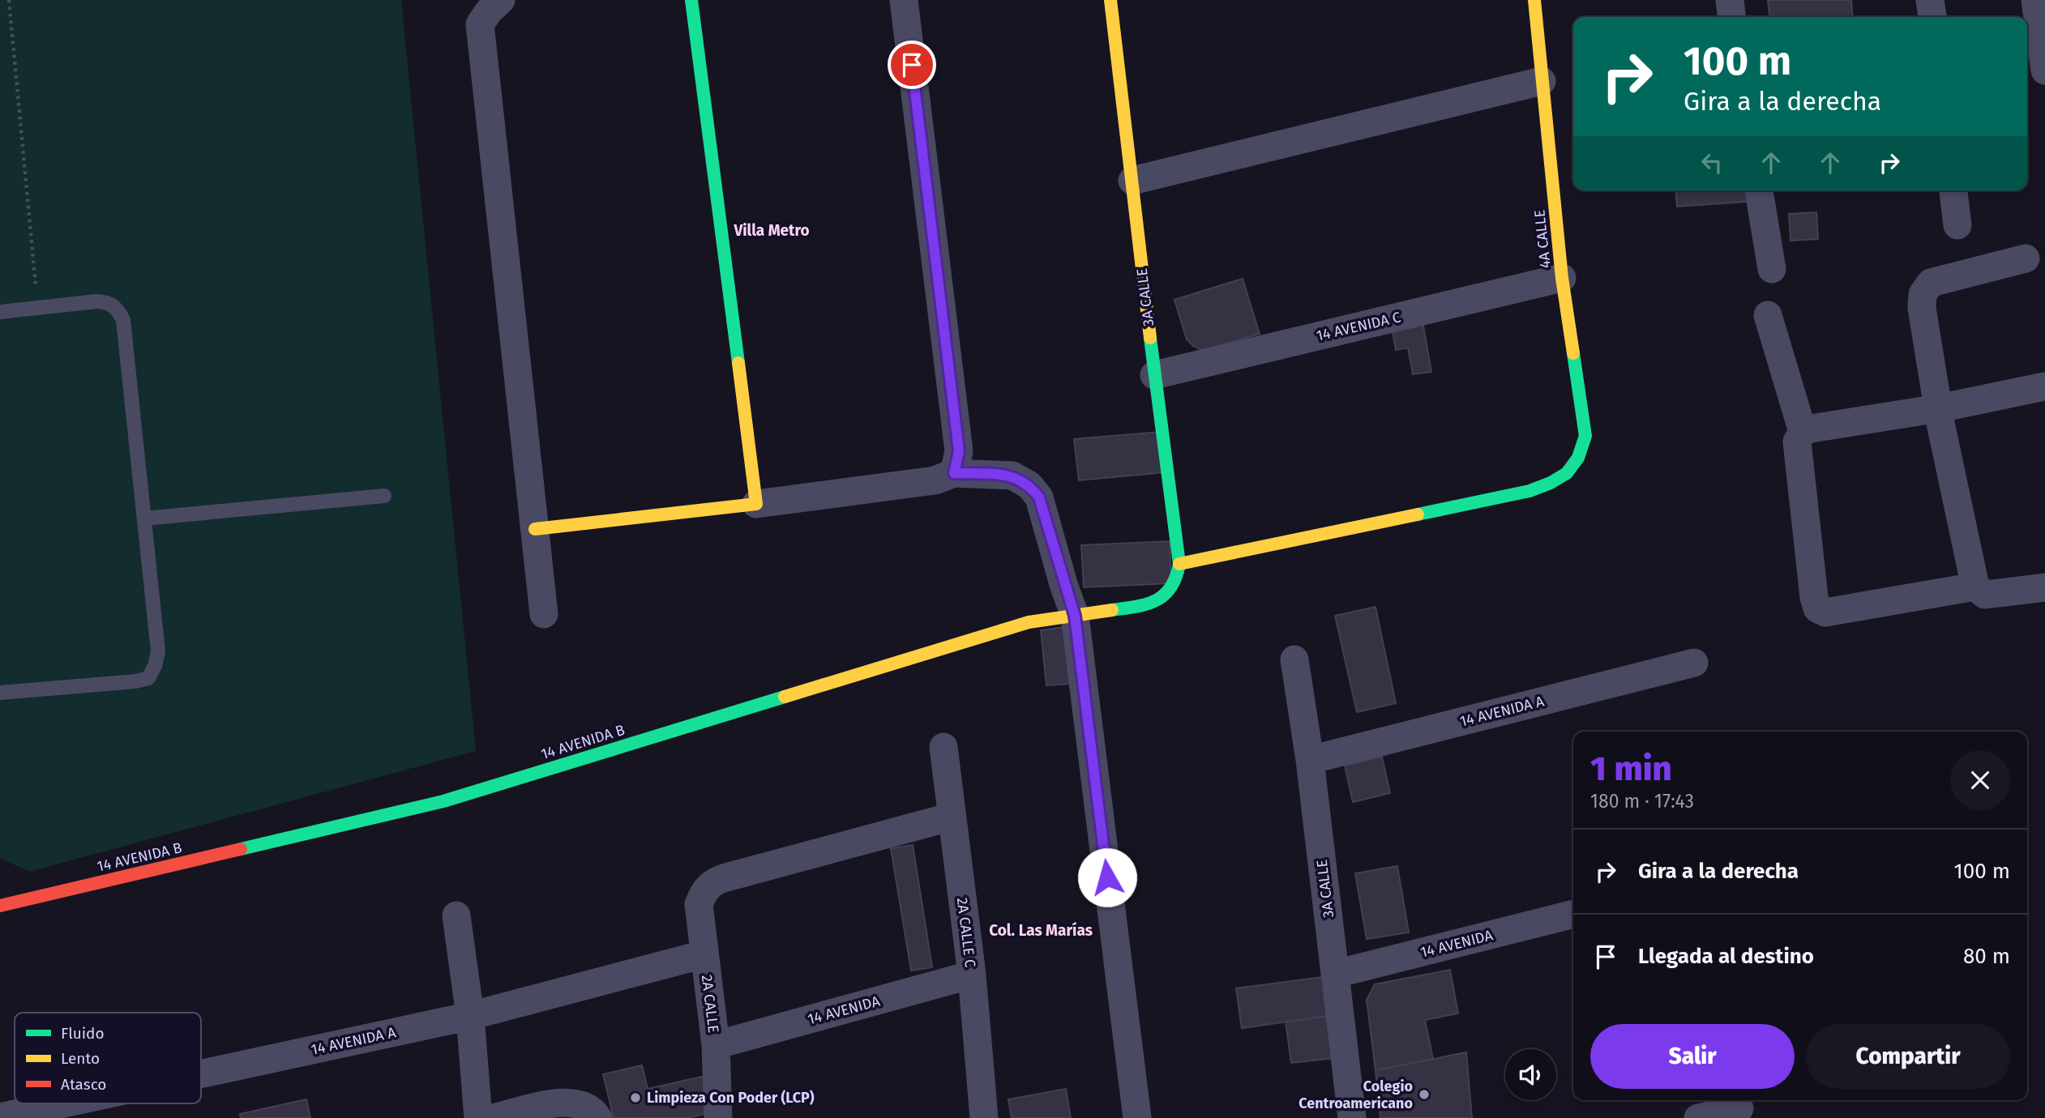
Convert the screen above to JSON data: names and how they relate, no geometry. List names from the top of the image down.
{
  "streets": {
    "street": [
      "4A CALLE",
      "3A CALLE",
      "14 AVENIDA C",
      "14 AVENIDA A",
      "14 AVENIDA B",
      "2A CALLE C",
      "14 AVENIDA",
      "2A CALLE"
    ]
  },
  "crossings": [
    ["4A CALLE", "3A CALLE"],
    ["4A CALLE", "14 AVENIDA C"],
    ["3A CALLE", "14 AVENIDA C"],
    ["3A CALLE", "14 AVENIDA A"],
    ["3A CALLE", "14 AVENIDA B"],
    ["3A CALLE", "14 AVENIDA"],
    ["14 AVENIDA A", "2A CALLE"],
    ["2A CALLE C", "14 AVENIDA"],
    ["2A CALLE C", "2A CALLE"],
    ["14 AVENIDA", "2A CALLE"]
  ],
  "districts": ["Villa Metro", "Col. Las Marías"],
  "places": ["Colegio Centroamericano", "Limpieza Con Poder (LCP)"],
  "legend": ["Fluido", "Lento", "Atasco"],
  "page": {
    "turn": ["100 m", "Gira a la derecha"],
    "heading": ["1 min", "180 m · 17:43"],
    "list": [
      {
        "name": "Gira a la derecha",
        "value": "100 m"
      },
      {
        "name": "Llegada al destino",
        "value": "80 m"
      }
    ],
    "buttons": ["Salir", "Compartir"]
  }
}
